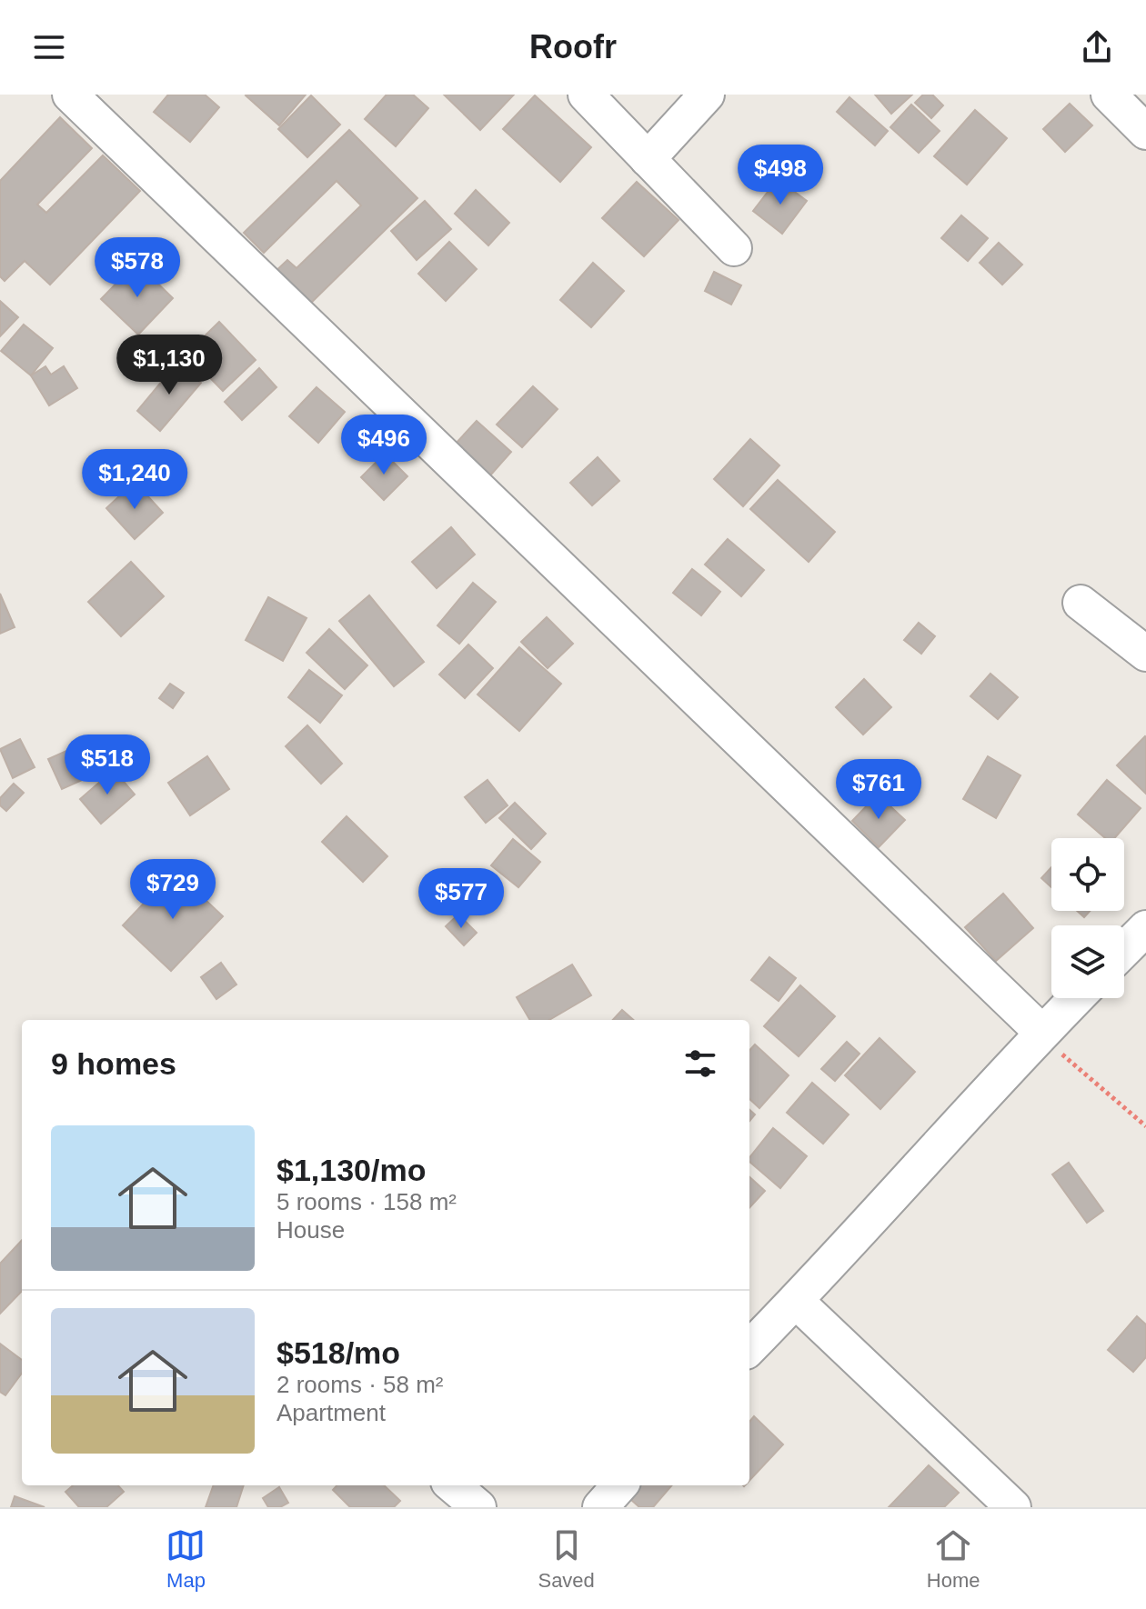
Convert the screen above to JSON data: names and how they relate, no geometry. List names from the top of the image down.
{
  "page": {
    "header": "Roofr",
    "price": [
      "$498",
      "$578",
      "$1,130",
      "$496",
      "$1,240",
      "$518",
      "$761",
      "$729",
      "$577"
    ],
    "heading": "9 homes",
    "list": [
      {
        "name": "$1,130/mo",
        "note": "5 rooms · 158 m² · House"
      },
      {
        "name": "$518/mo",
        "note": "2 rooms · 58 m² · Apartment"
      }
    ],
    "tabs": ["Map", "Saved", "Home"]
  }
}
